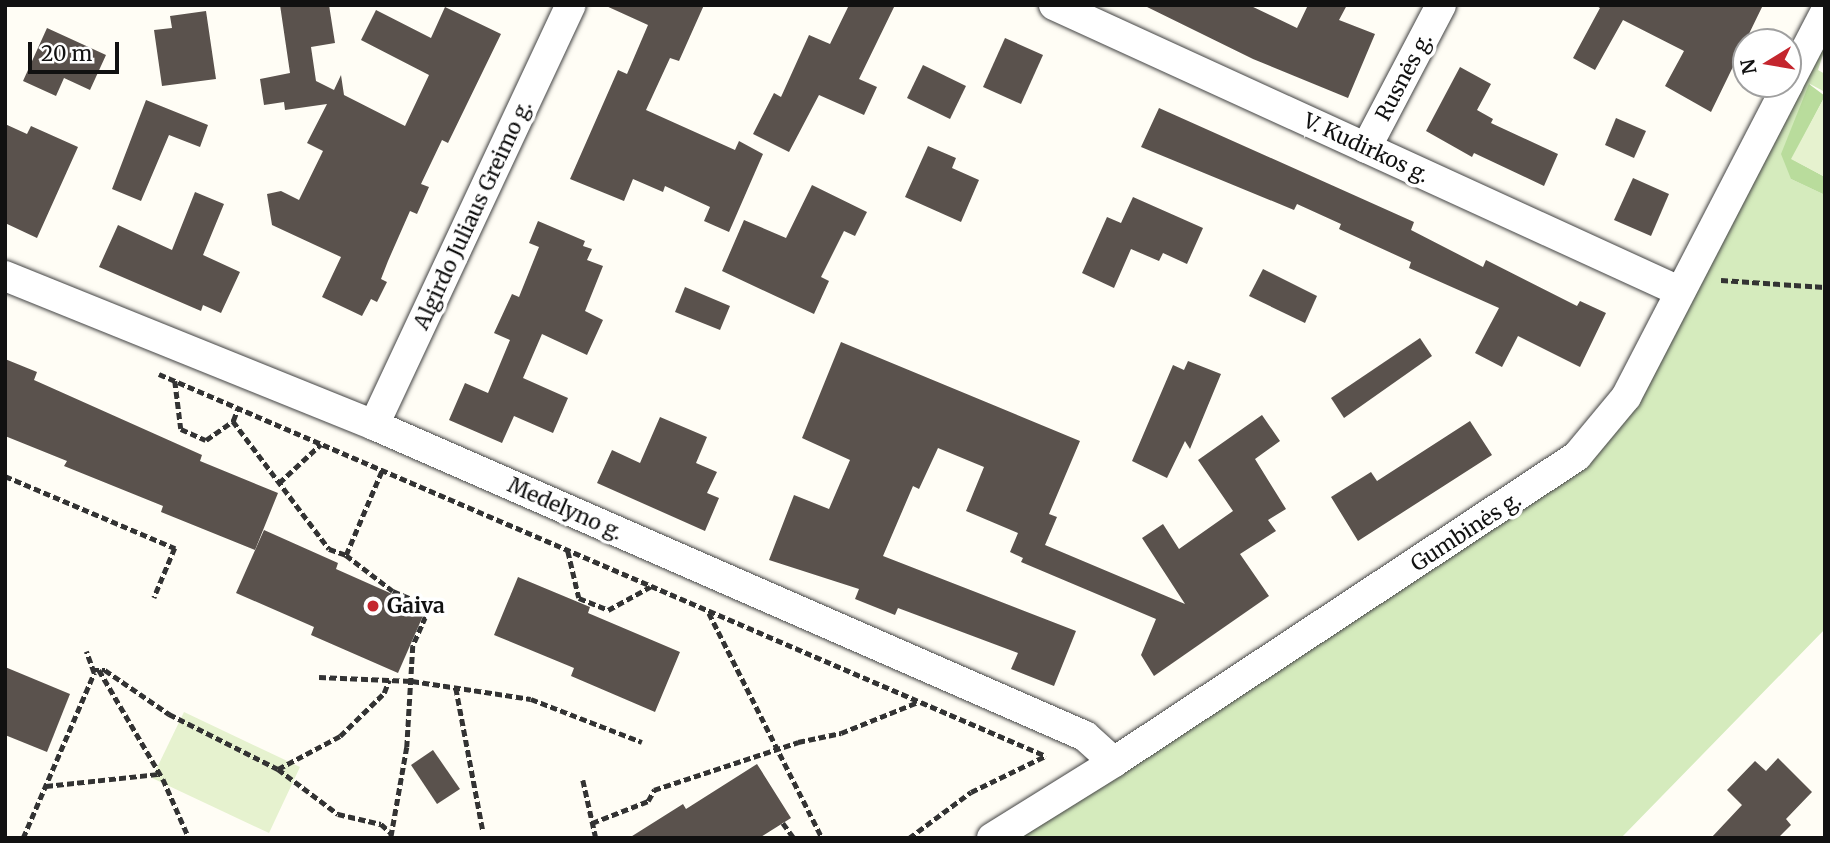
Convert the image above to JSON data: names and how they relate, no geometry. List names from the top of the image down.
{
  "streets": {
    "street": [
      "Rusnės g.",
      "V. Kudirkos g.",
      "Algirdo Juliaus Greimo g.",
      "Medelyno g.",
      "Gumbinės g."
    ]
  },
  "crossings": [
    ["Rusnės g.", "V. Kudirkos g."],
    ["V. Kudirkos g.", "Gumbinės g."],
    ["Algirdo Juliaus Greimo g.", "Medelyno g."],
    ["Medelyno g.", "Gumbinės g."]
  ],
  "places": ["Gaiva"],
  "scale_bar": "20 m",
  "north": "left"
}
